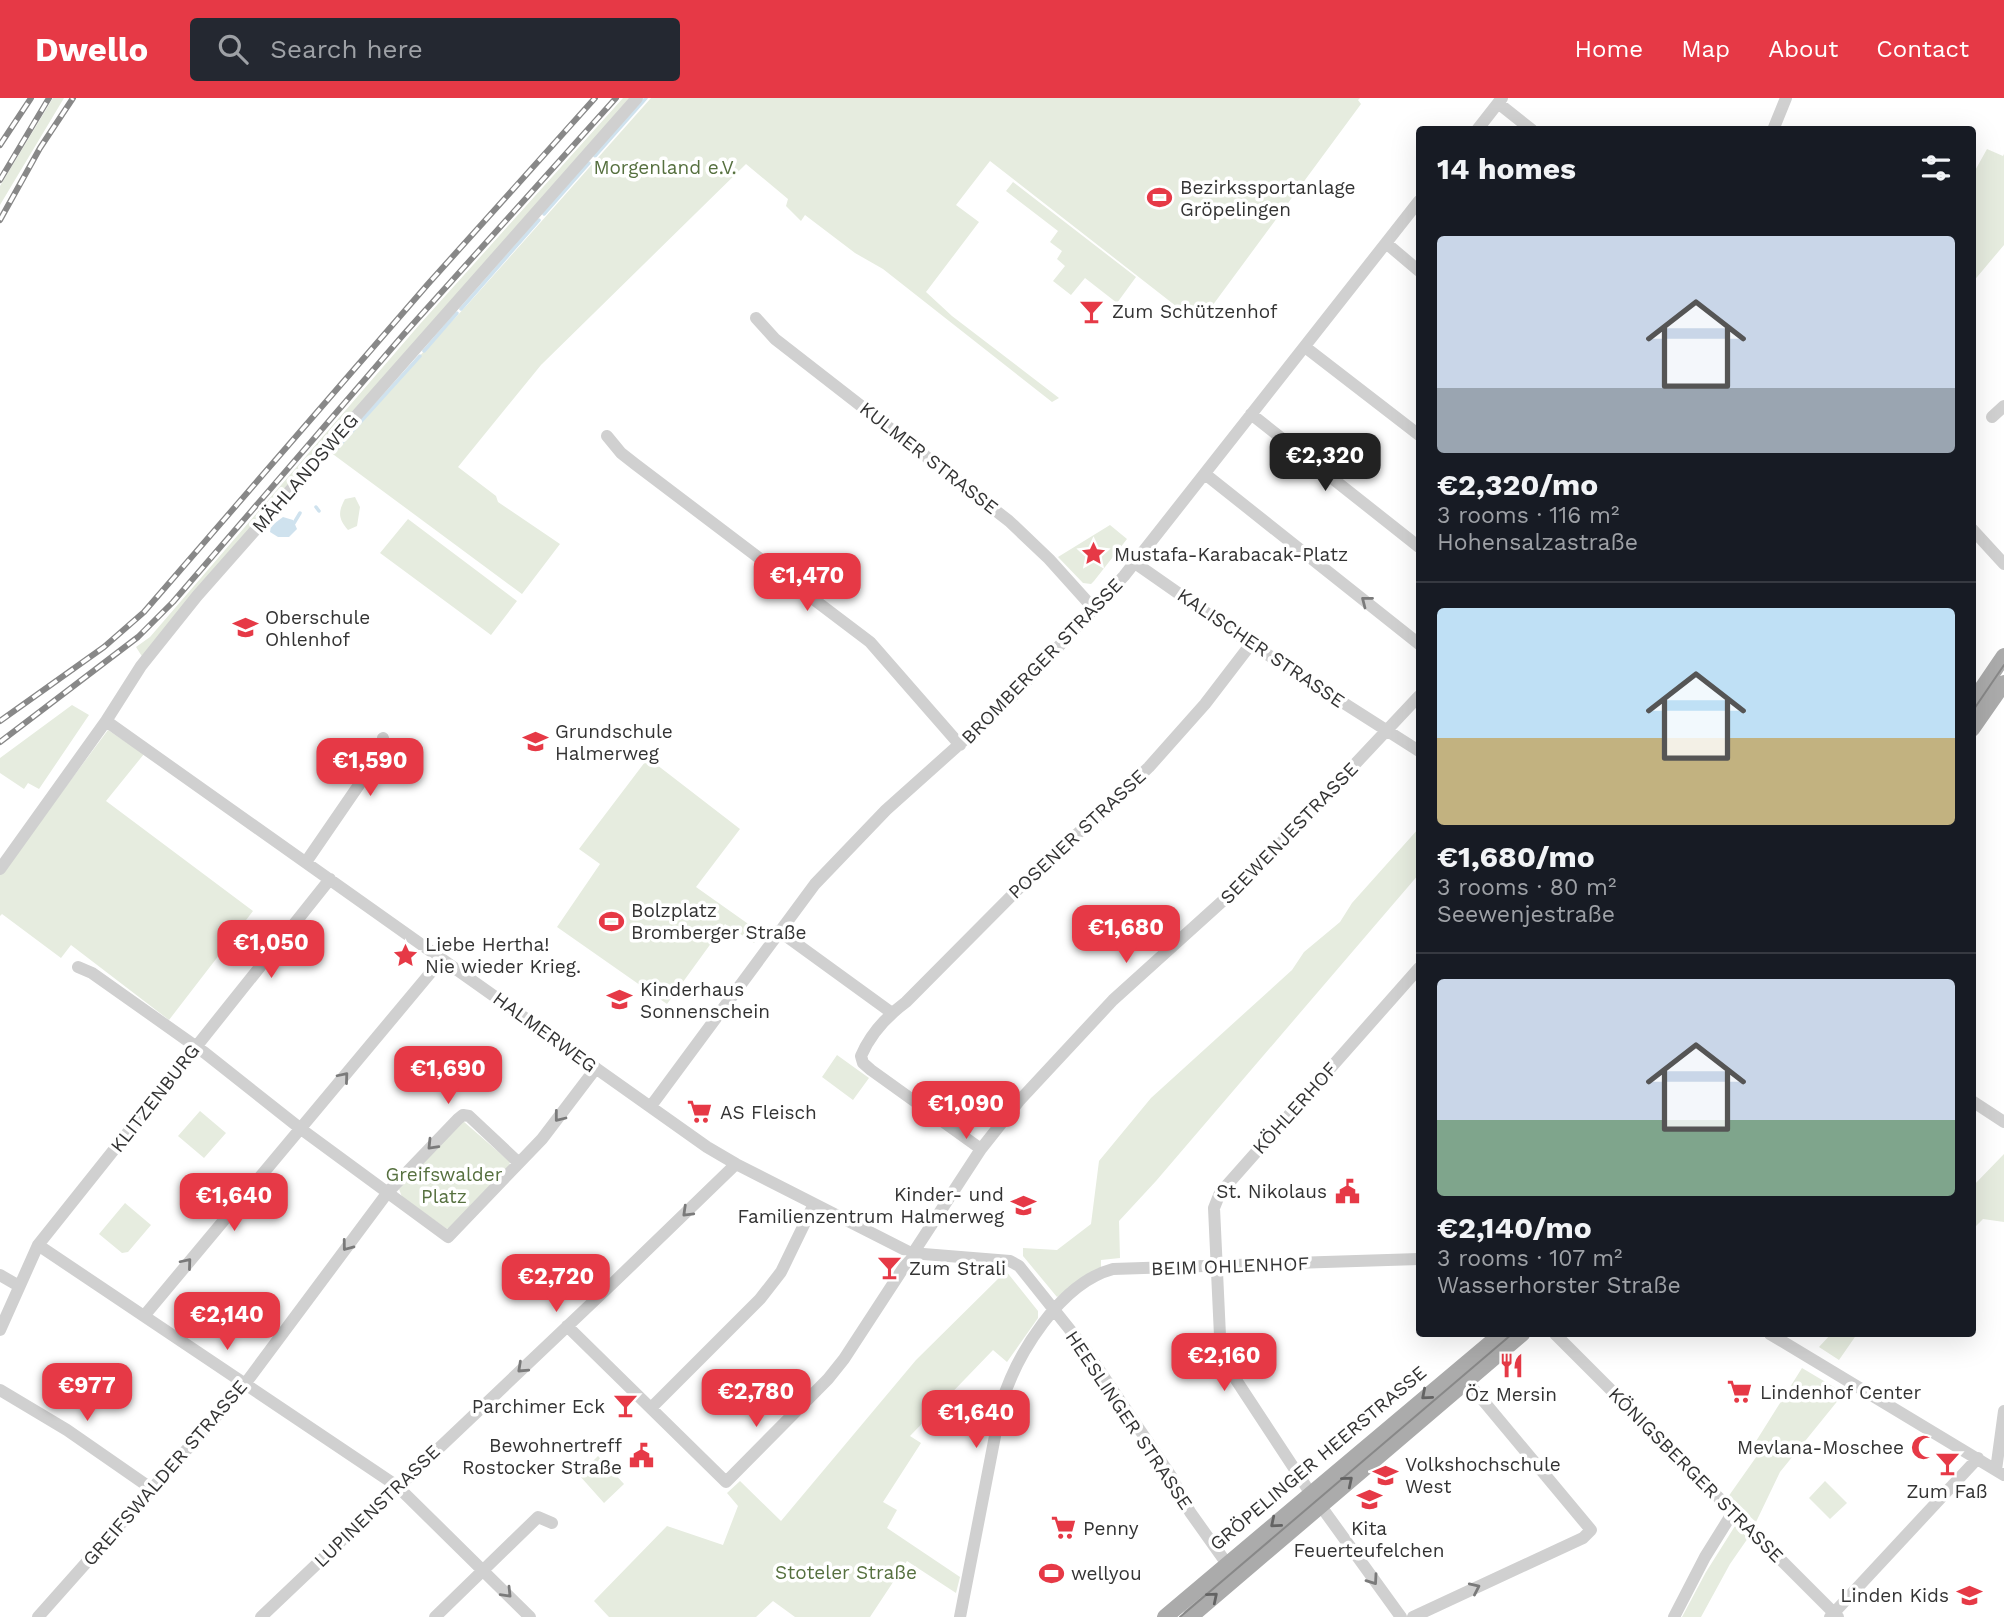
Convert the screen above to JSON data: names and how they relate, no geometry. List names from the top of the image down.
{
  "streets": {
    "main road": ["GRÖPELINGER HEERSTRASSE"],
    "street": [
      "KULMER STRASSE",
      "MÄHLANDSWEG",
      "KALISCHER STRASSE",
      "BROMBERGER STRASSE",
      "SEEWENJESTRASSE",
      "POSENER STRASSE",
      "HALMERWEG",
      "KLITZENBURG",
      "KÖHLERHOF",
      "BEIM OHLENHOF",
      "HEESLINGER STRASSE",
      "GREIFSWALDER STRASSE",
      "KÖNIGSBERGER STRASSE",
      "LUPINENSTRASSE"
    ]
  },
  "crossings": [
    ["KULMER STRASSE", "BROMBERGER STRASSE"],
    ["MÄHLANDSWEG", "HALMERWEG"],
    ["KALISCHER STRASSE", "BROMBERGER STRASSE"],
    ["KALISCHER STRASSE", "SEEWENJESTRASSE"],
    ["KALISCHER STRASSE", "POSENER STRASSE"],
    ["BROMBERGER STRASSE", "HALMERWEG"],
    ["SEEWENJESTRASSE", "POSENER STRASSE"],
    ["SEEWENJESTRASSE", "HALMERWEG"],
    ["HALMERWEG", "KLITZENBURG"],
    ["HALMERWEG", "HEESLINGER STRASSE"],
    ["HALMERWEG", "LUPINENSTRASSE"],
    ["KÖHLERHOF", "BEIM OHLENHOF"],
    ["KÖHLERHOF", "GRÖPELINGER HEERSTRASSE"],
    ["BEIM OHLENHOF", "HEESLINGER STRASSE"],
    ["HEESLINGER STRASSE", "GRÖPELINGER HEERSTRASSE"]
  ],
  "one_way": ["GREIFSWALDER STRASSE", "LUPINENSTRASSE"],
  "parks": ["Morgenland e.V.", "Greifswalder Platz", "Stoteler Straße"],
  "places": {
    "sports": ["Bezirkssportanlage Gröpelingen", "Bolzplatz Bromberger Straße", "wellyou"],
    "bar": [
      "Zum Schützenhof",
      "Zum Strali",
      "Parchimer Eck",
      "Zum Faß"
    ],
    "place": ["Mustafa-Karabacak-Platz", "Liebe Hertha! Nie wieder Krieg."],
    "school or university": [
      "Oberschule Ohlenhof",
      "Grundschule Halmerweg",
      "Kinderhaus Sonnenschein",
      "Kinder- und Familienzentrum Halmerweg",
      "Volkshochschule West",
      "Kita Feuerteufelchen",
      "Linden Kids"
    ],
    "supermarket": ["AS Fleisch", "Lindenhof Center", "Penny"],
    "public building": ["St. Nikolaus", "Bewohnertreff Rostocker Straße"],
    "restaurant": ["Öz Mersin"],
    "mosque": ["Mevlana-Moschee"]
  },
  "page": {
    "header": "Dwello",
    "search": "Search here",
    "nav": [
      "Home",
      "Map",
      "About",
      "Contact"
    ],
    "heading": "14 homes",
    "list": [
      {
        "name": "€2,320/mo",
        "note": "3 rooms · 116 m² · Hohensalzastraße"
      },
      {
        "name": "€1,680/mo",
        "note": "3 rooms · 80 m² · Seewenjestraße"
      },
      {
        "name": "€2,140/mo",
        "note": "3 rooms · 107 m² · Wasserhorster Straße"
      }
    ],
    "price": [
      "€2,320",
      "€1,470",
      "€1,590",
      "€1,680",
      "€1,050",
      "€1,690",
      "€1,090",
      "€1,640",
      "€2,720",
      "€2,140",
      "€2,160",
      "€977",
      "€2,780",
      "€1,640"
    ]
  }
}
